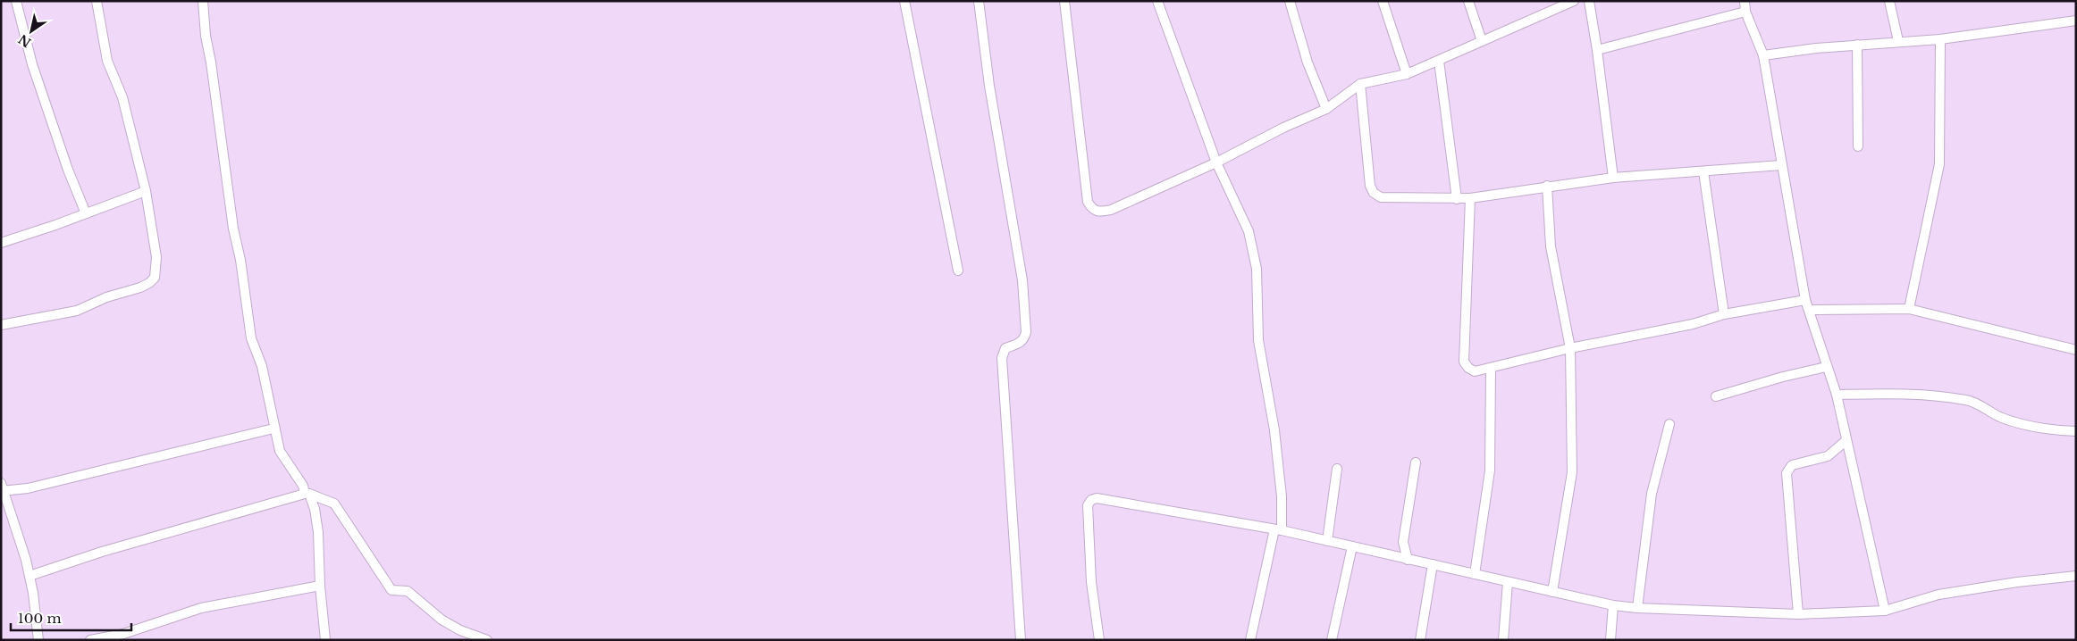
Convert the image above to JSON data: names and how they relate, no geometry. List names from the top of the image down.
{
  "scale_bar": "100 m",
  "north": "bottom left"
}
